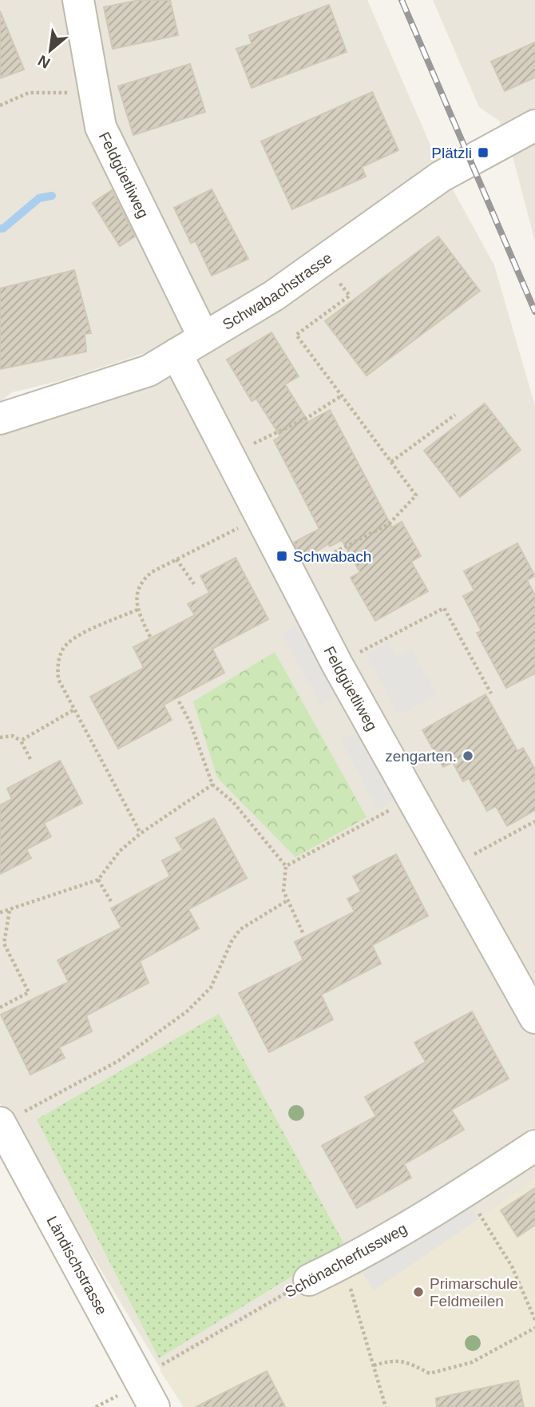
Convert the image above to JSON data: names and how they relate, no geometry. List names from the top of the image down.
{
  "streets": {
    "street": [
      "Feldgüetliweg",
      "Schwabachstrasse",
      "Schönacherfussweg",
      "Ländischstrasse"
    ]
  },
  "crossings": [
    ["Feldgüetliweg", "Schwabachstrasse"]
  ],
  "places": {
    "transit": ["Plätzli", "Schwabach"],
    "other": ["zengarten.", "Primarschule Feldmeilen"]
  },
  "north": "bottom left"
}
